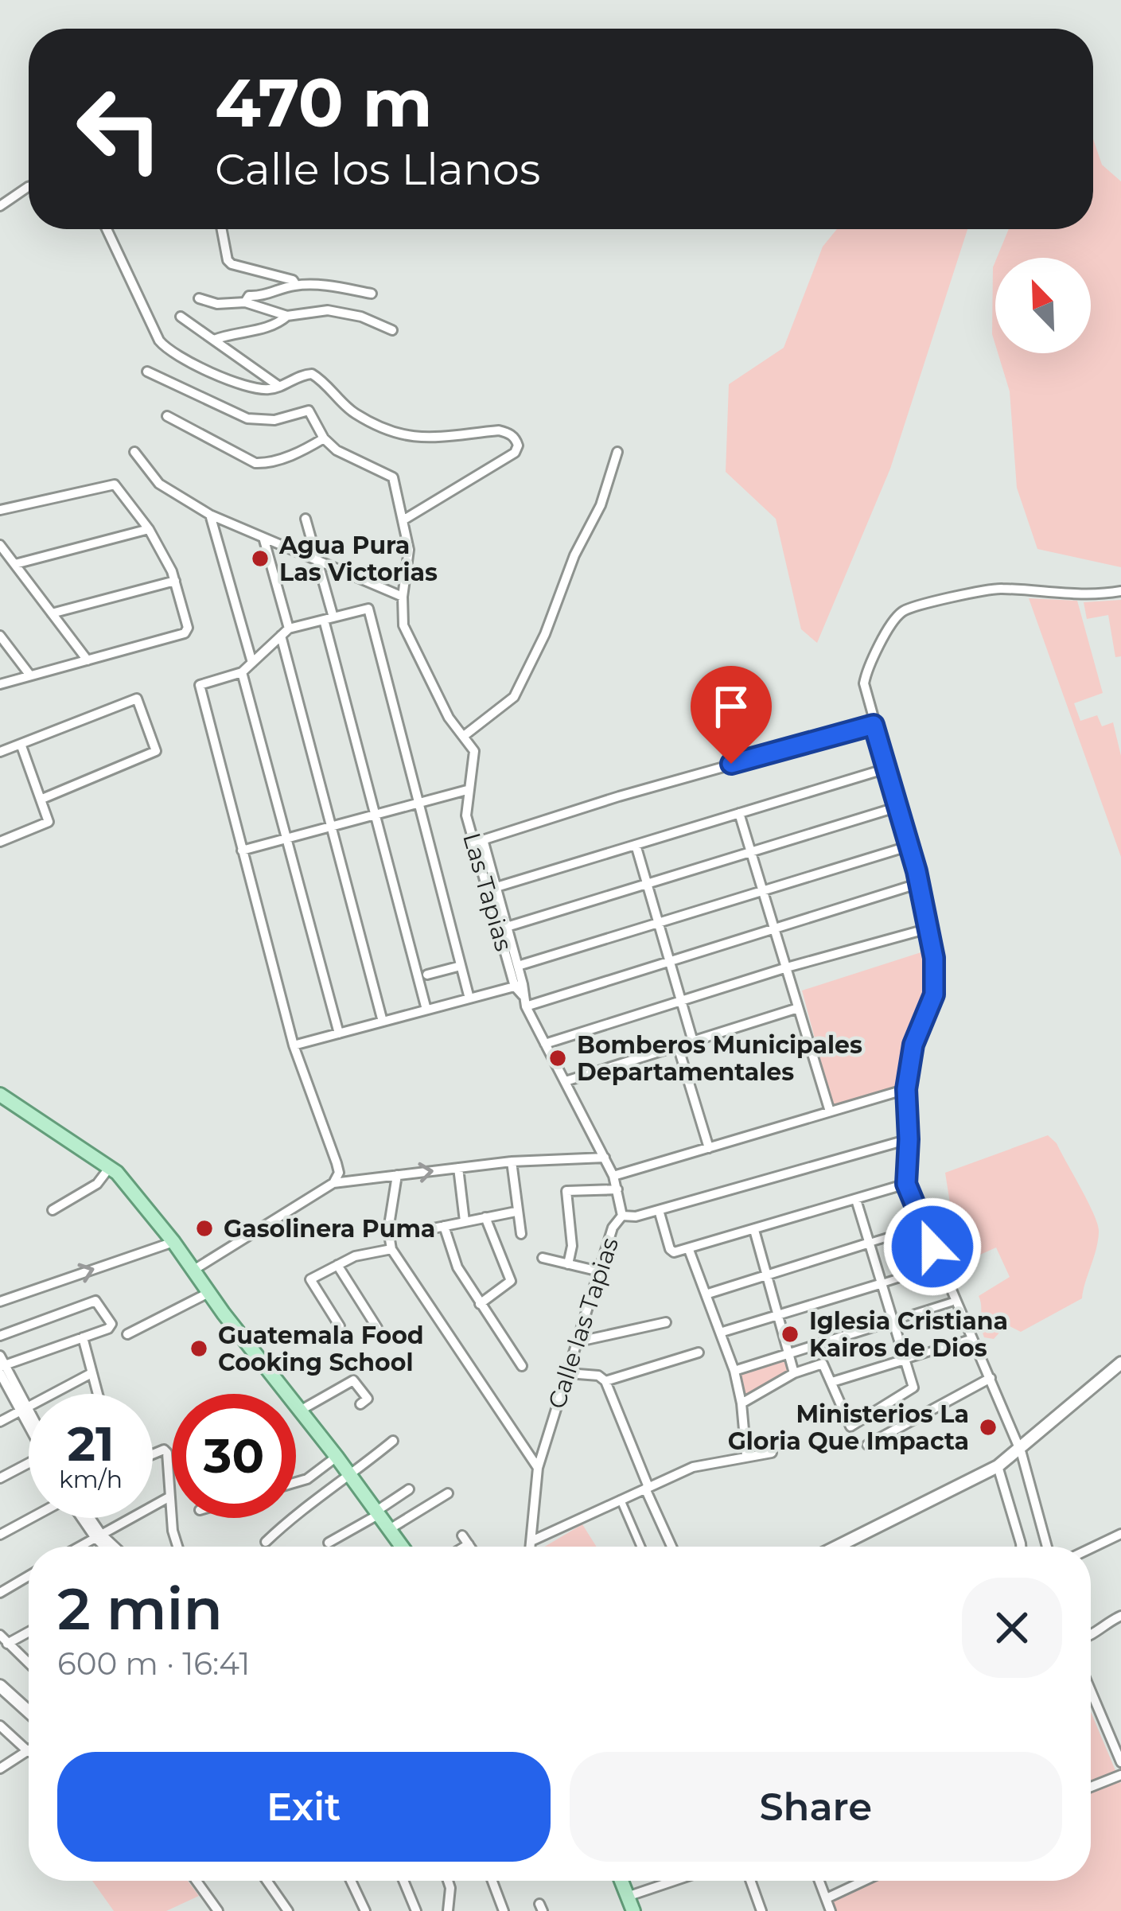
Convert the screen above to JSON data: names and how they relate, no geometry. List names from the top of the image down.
{
  "streets": {
    "street": ["Las Tapias", "Calle las Tapias"]
  },
  "crossings": [
    ["Las Tapias", "Calle las Tapias"]
  ],
  "places": [
    "Agua Pura Las Victorias",
    "Bomberos Municipales Departamentales",
    "Gasolinera Puma",
    "Iglesia Cristiana Kairos de Dios",
    "Guatemala Food Cooking School",
    "Ministerios La Gloria Que Impacta"
  ],
  "north": "top left",
  "page": {
    "turn": ["470 m", "Calle los Llanos"],
    "speed": "21 km/h",
    "limit": "30",
    "heading": ["2 min", "600 m · 16:41"],
    "buttons": ["Exit", "Share"]
  }
}
